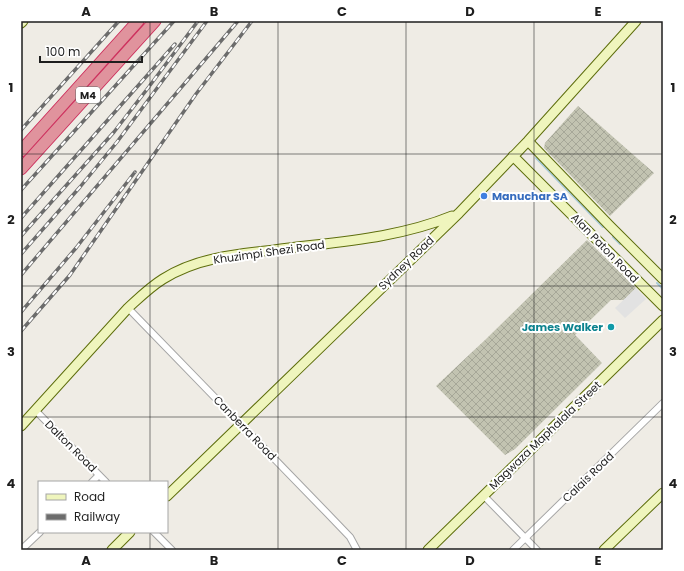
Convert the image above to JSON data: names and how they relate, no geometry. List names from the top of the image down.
{
  "streets": {
    "highway": ["M4"],
    "main road": [
      "Alan Paton Road",
      "Khuzimpi Shezi Road",
      "Sydney Road",
      "Magwaza Maphalala Street"
    ],
    "street": ["Canberra Road", "Dalton Road", "Calais Road"]
  },
  "crossings": [
    ["Alan Paton Road", "Sydney Road"],
    ["Khuzimpi Shezi Road", "Sydney Road"],
    ["Khuzimpi Shezi Road", "Canberra Road"],
    ["Khuzimpi Shezi Road", "Dalton Road"],
    ["Sydney Road", "Canberra Road"]
  ],
  "places": ["Manuchar SA", "James Walker"],
  "legend": ["Road", "Railway"],
  "scale_bar": "100 m",
  "grid": {
    "columns": [
      "A",
      "B",
      "C",
      "D",
      "E"
    ],
    "rows": [
      "1",
      "2",
      "3",
      "4"
    ]
  }
}
